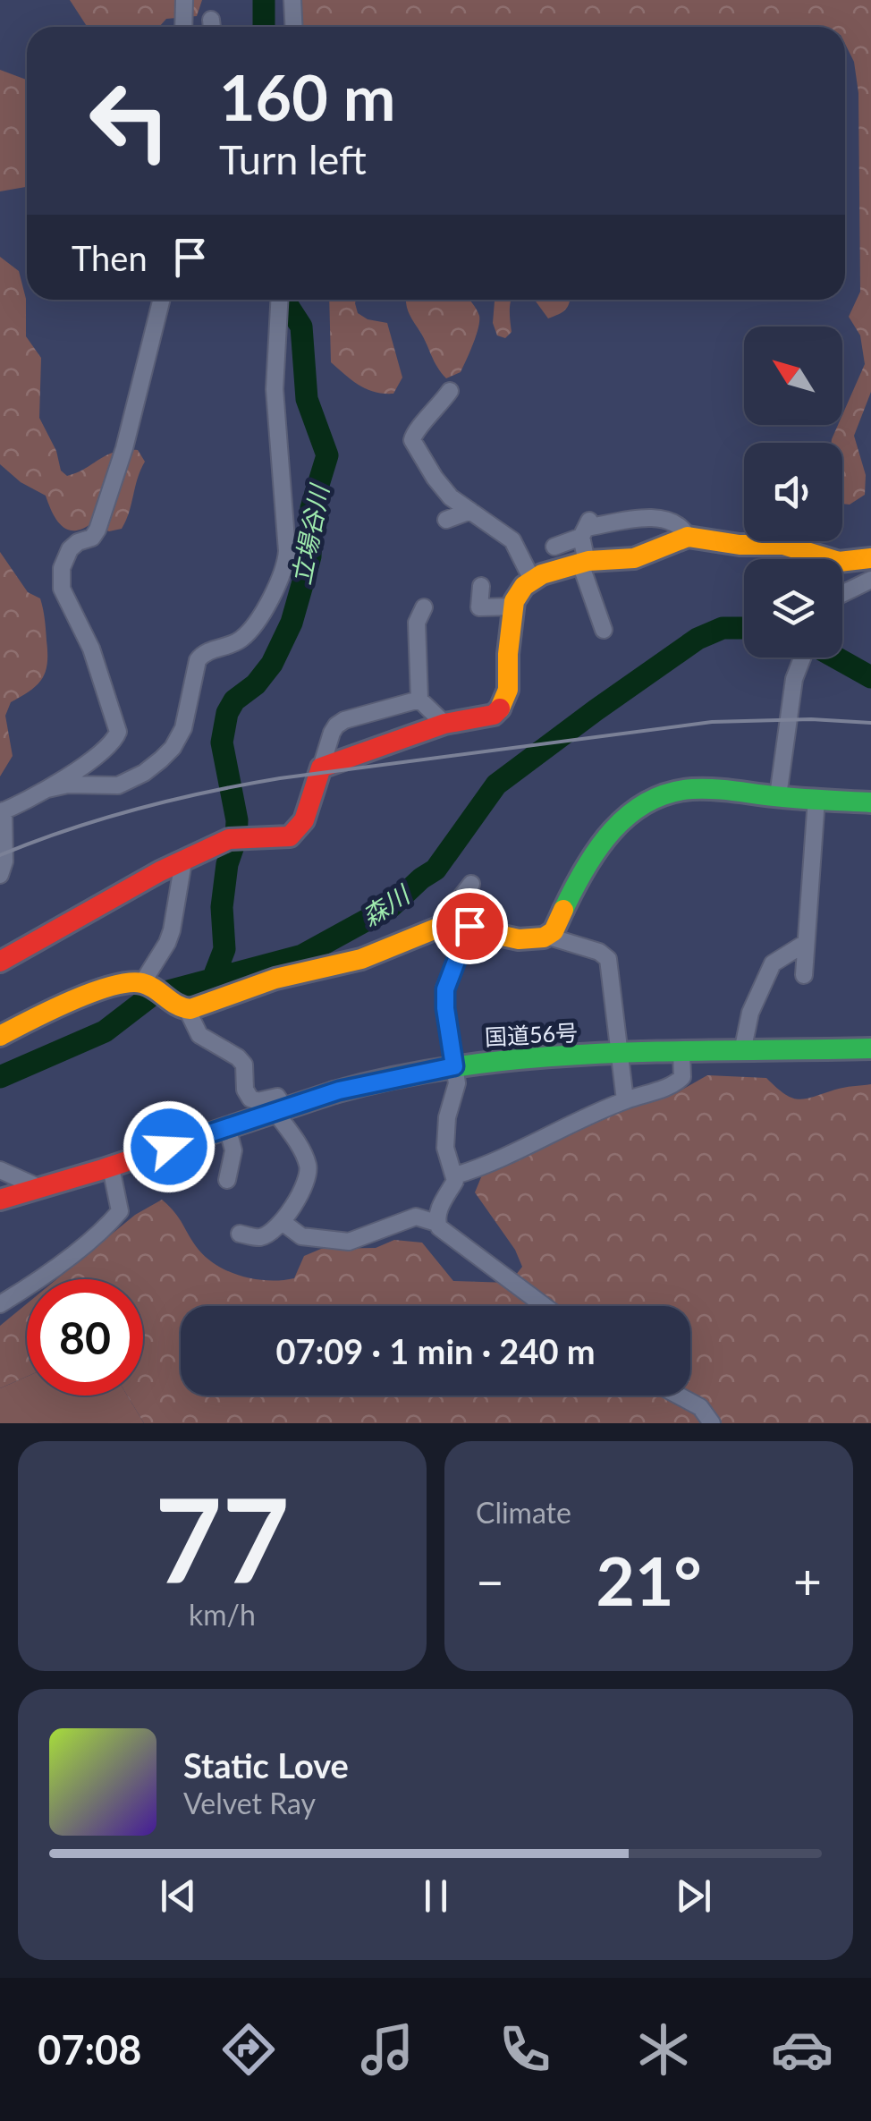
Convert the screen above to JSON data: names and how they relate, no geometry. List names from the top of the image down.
{
  "streets": {
    "main road": ["国道56号"]
  },
  "water": ["立場谷川", "森川"],
  "north": "top left",
  "page": {
    "turn": ["160 m", "Turn left"],
    "then": "Then",
    "limit": "80",
    "trip": "07:09 · 1 min · 240 m",
    "tile": [
      ["77", "km/h"],
      "Climate"
    ],
    "heat": ["−", "21°", "+"],
    "song": ["Static Love", "Velvet Ray"],
    "tabs": "07:08"
  }
}
